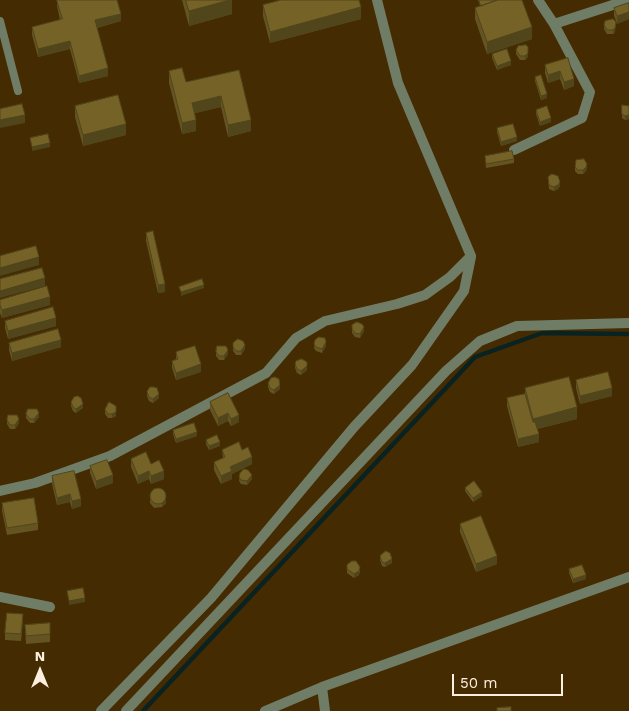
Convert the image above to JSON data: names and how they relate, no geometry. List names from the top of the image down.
{
  "scale_bar": "50 m",
  "north": "top"
}
